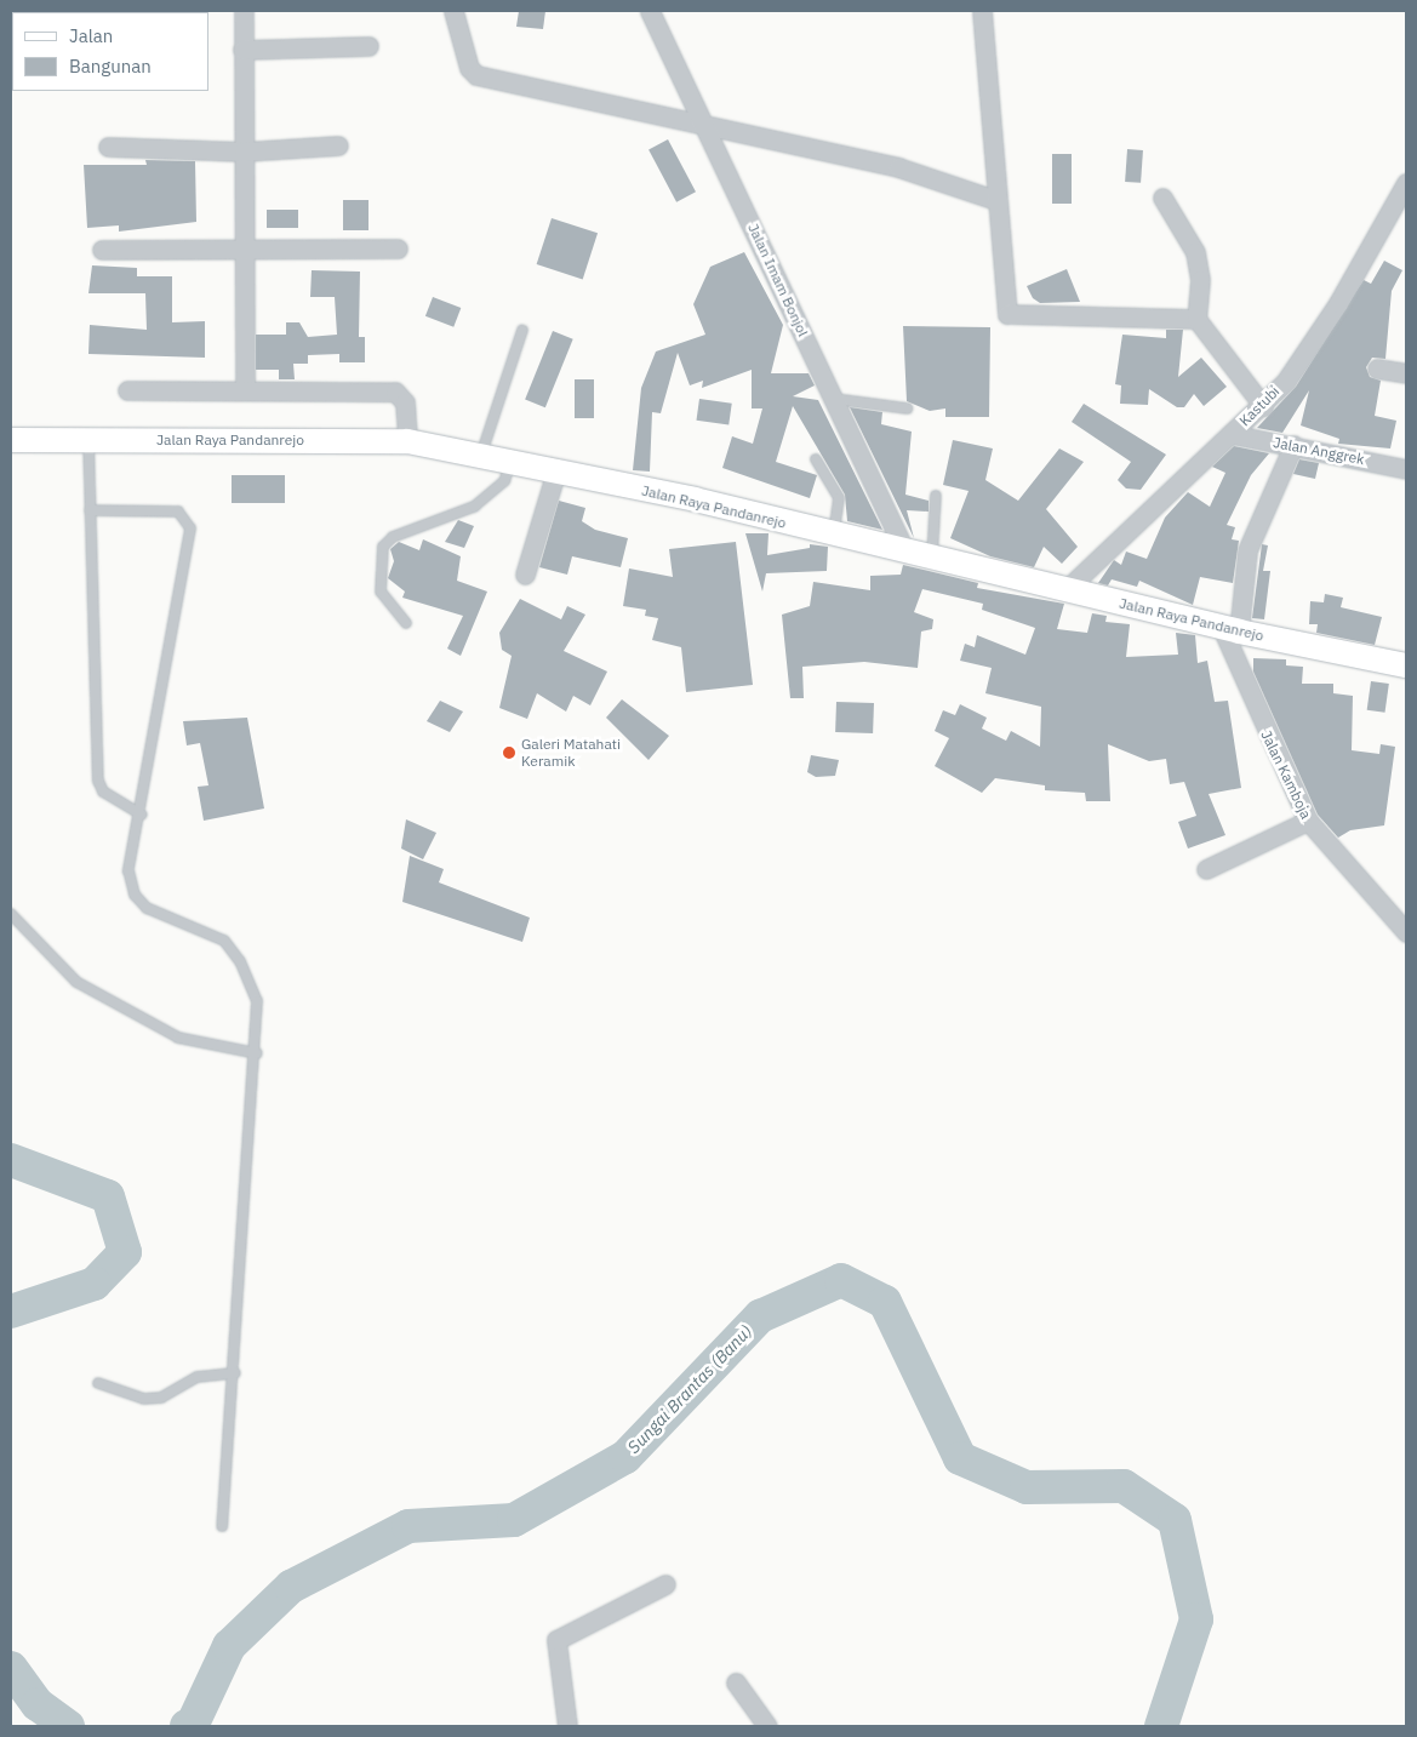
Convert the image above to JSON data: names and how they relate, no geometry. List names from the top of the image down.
{
  "streets": {
    "main road": ["Jalan Raya Pandanrejo"],
    "street": [
      "Jalan Imam Bonjol",
      "Kastubi",
      "Jalan Anggrek",
      "Jalan Kamboja"
    ]
  },
  "crossings": [
    ["Jalan Imam Bonjol", "Jalan Raya Pandanrejo"],
    ["Kastubi", "Jalan Raya Pandanrejo"],
    ["Kastubi", "Jalan Anggrek"],
    ["Jalan Raya Pandanrejo", "Jalan Kamboja"]
  ],
  "water": ["Sungai Brantas (Banu)"],
  "places": ["Galeri Matahati Keramik"],
  "legend": ["Jalan", "Bangunan"]
}
